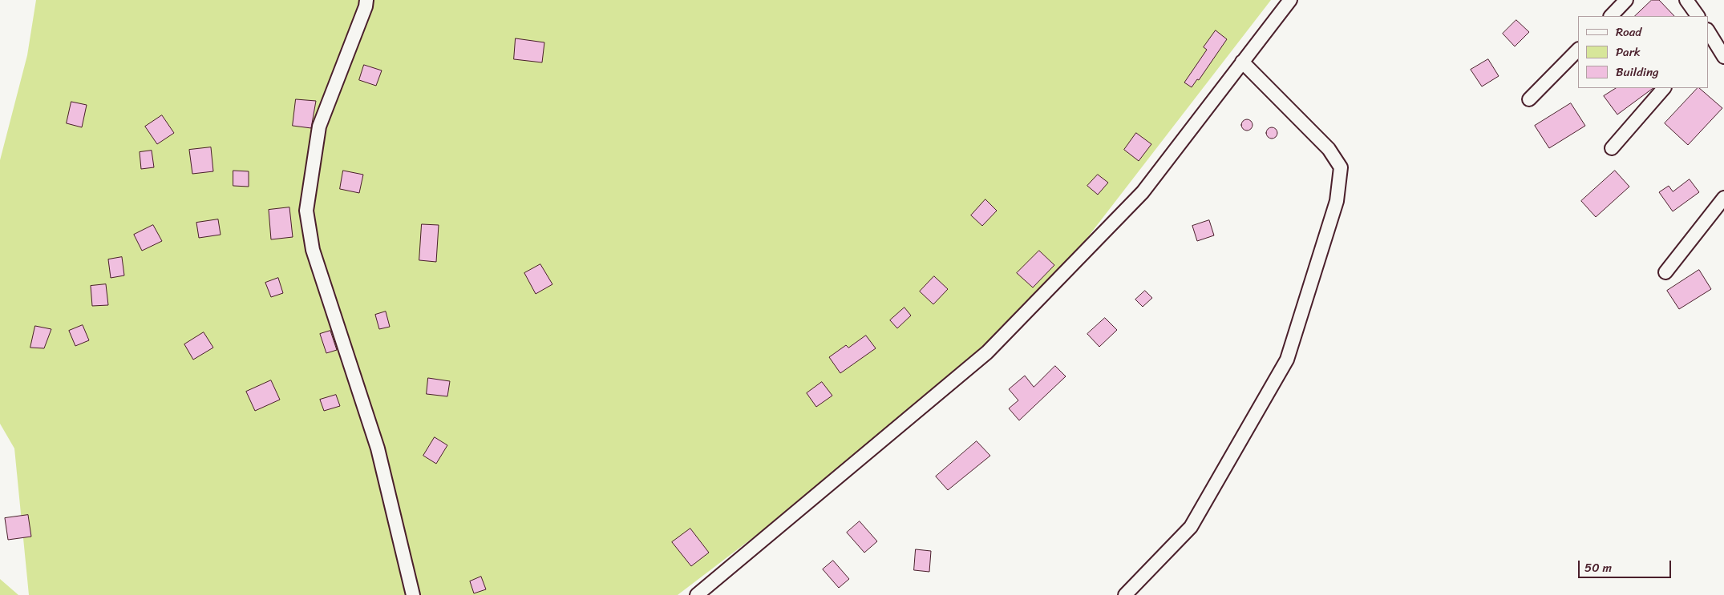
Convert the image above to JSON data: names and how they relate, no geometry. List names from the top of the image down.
{
  "legend": ["Road", "Park", "Building"],
  "scale_bar": "50 m"
}
